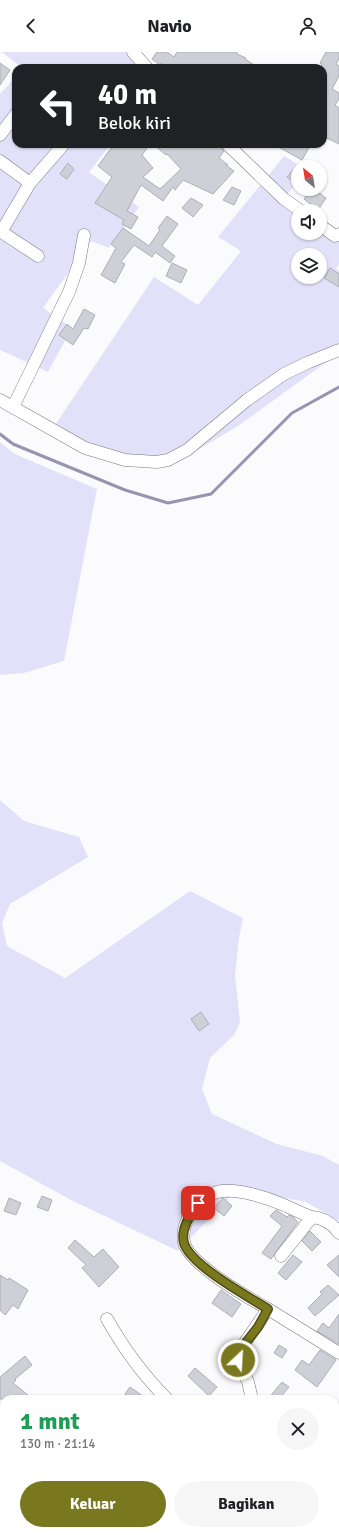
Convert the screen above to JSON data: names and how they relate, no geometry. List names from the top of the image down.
{
  "north": "top left",
  "page": {
    "header": "Navio",
    "turn": ["40 m", "Belok kiri"],
    "heading": ["1 mnt", "130 m · 21:14"],
    "buttons": ["Keluar", "Bagikan"]
  }
}
